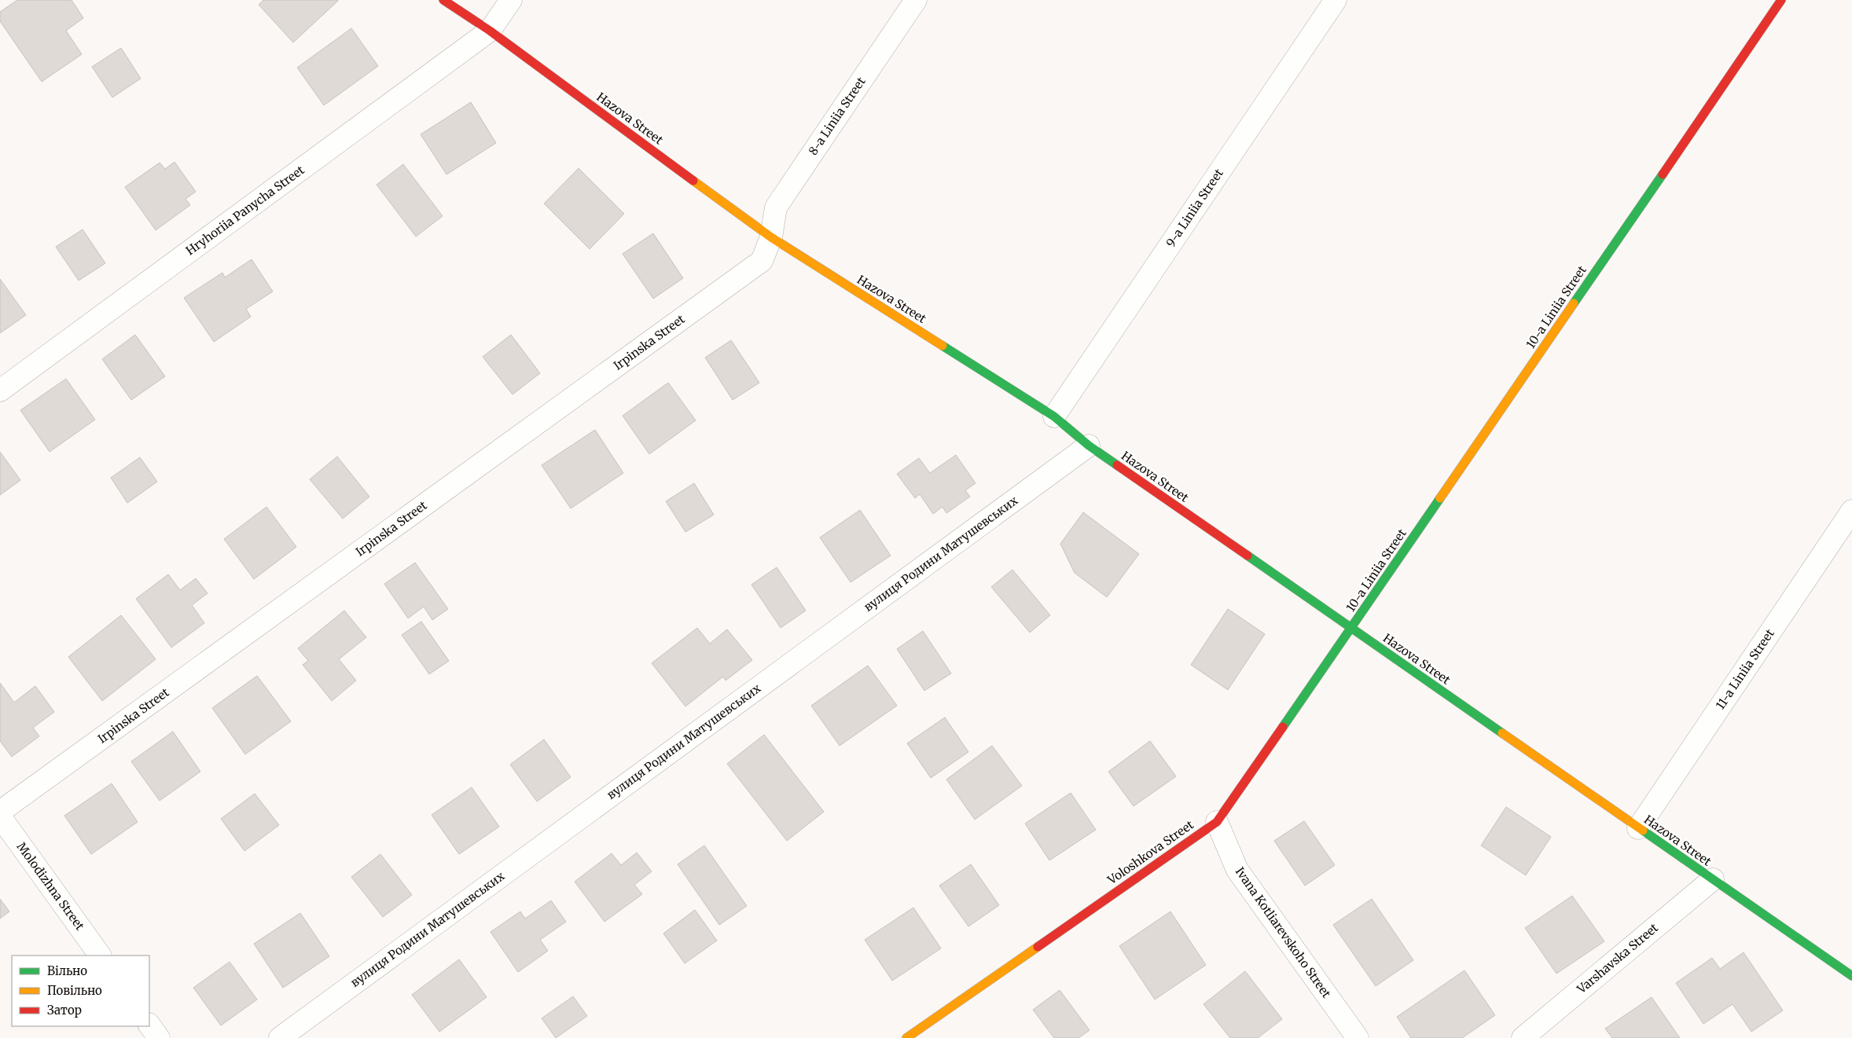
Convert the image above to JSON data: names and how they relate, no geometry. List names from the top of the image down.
{
  "streets": {
    "street": [
      "8-a Liniia Street",
      "Hazova Street",
      "9-a Liniia Street",
      "Hryhoriia Panycha Street",
      "10-a Liniia Street",
      "Irpinska Street",
      "вулиця Родини Матушевських",
      "11-a Liniia Street",
      "Voloshkova Street",
      "Molodizhna Street",
      "Ivana Kotliarevskoho Street",
      "Varshavska Street"
    ]
  },
  "crossings": [
    ["8-a Liniia Street", "Hazova Street"],
    ["8-a Liniia Street", "Irpinska Street"],
    ["Hazova Street", "9-a Liniia Street"],
    ["Hazova Street", "Hryhoriia Panycha Street"],
    ["Hazova Street", "10-a Liniia Street"],
    ["Hazova Street", "Irpinska Street"],
    ["Hazova Street", "вулиця Родини Матушевських"],
    ["Hazova Street", "11-a Liniia Street"],
    ["Hazova Street", "Voloshkova Street"],
    ["Hazova Street", "Varshavska Street"],
    ["10-a Liniia Street", "Voloshkova Street"],
    ["Voloshkova Street", "Ivana Kotliarevskoho Street"]
  ],
  "legend": ["Вільно", "Повільно", "Затор"]
}
